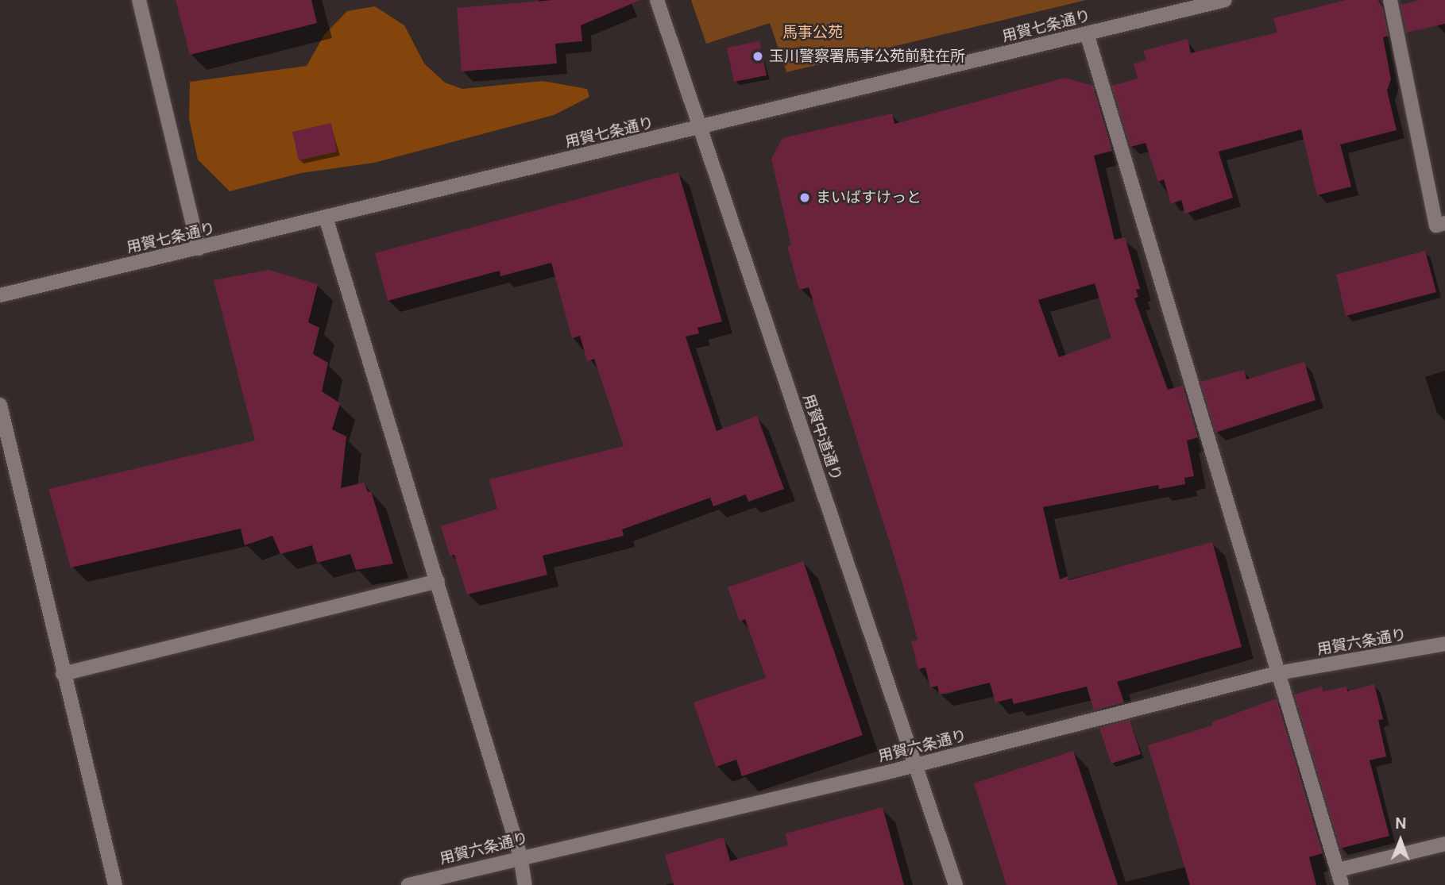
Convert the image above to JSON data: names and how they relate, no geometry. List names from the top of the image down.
{
  "streets": {
    "street": ["用賀七条通り", "用賀中道通り", "用賀六条通り"]
  },
  "crossings": [
    ["用賀七条通り", "用賀中道通り"],
    ["用賀中道通り", "用賀六条通り"]
  ],
  "parks": ["馬事公苑"],
  "places": ["玉川警察署馬事公苑前駐在所", "まいばすけっと"],
  "north": "top"
}
